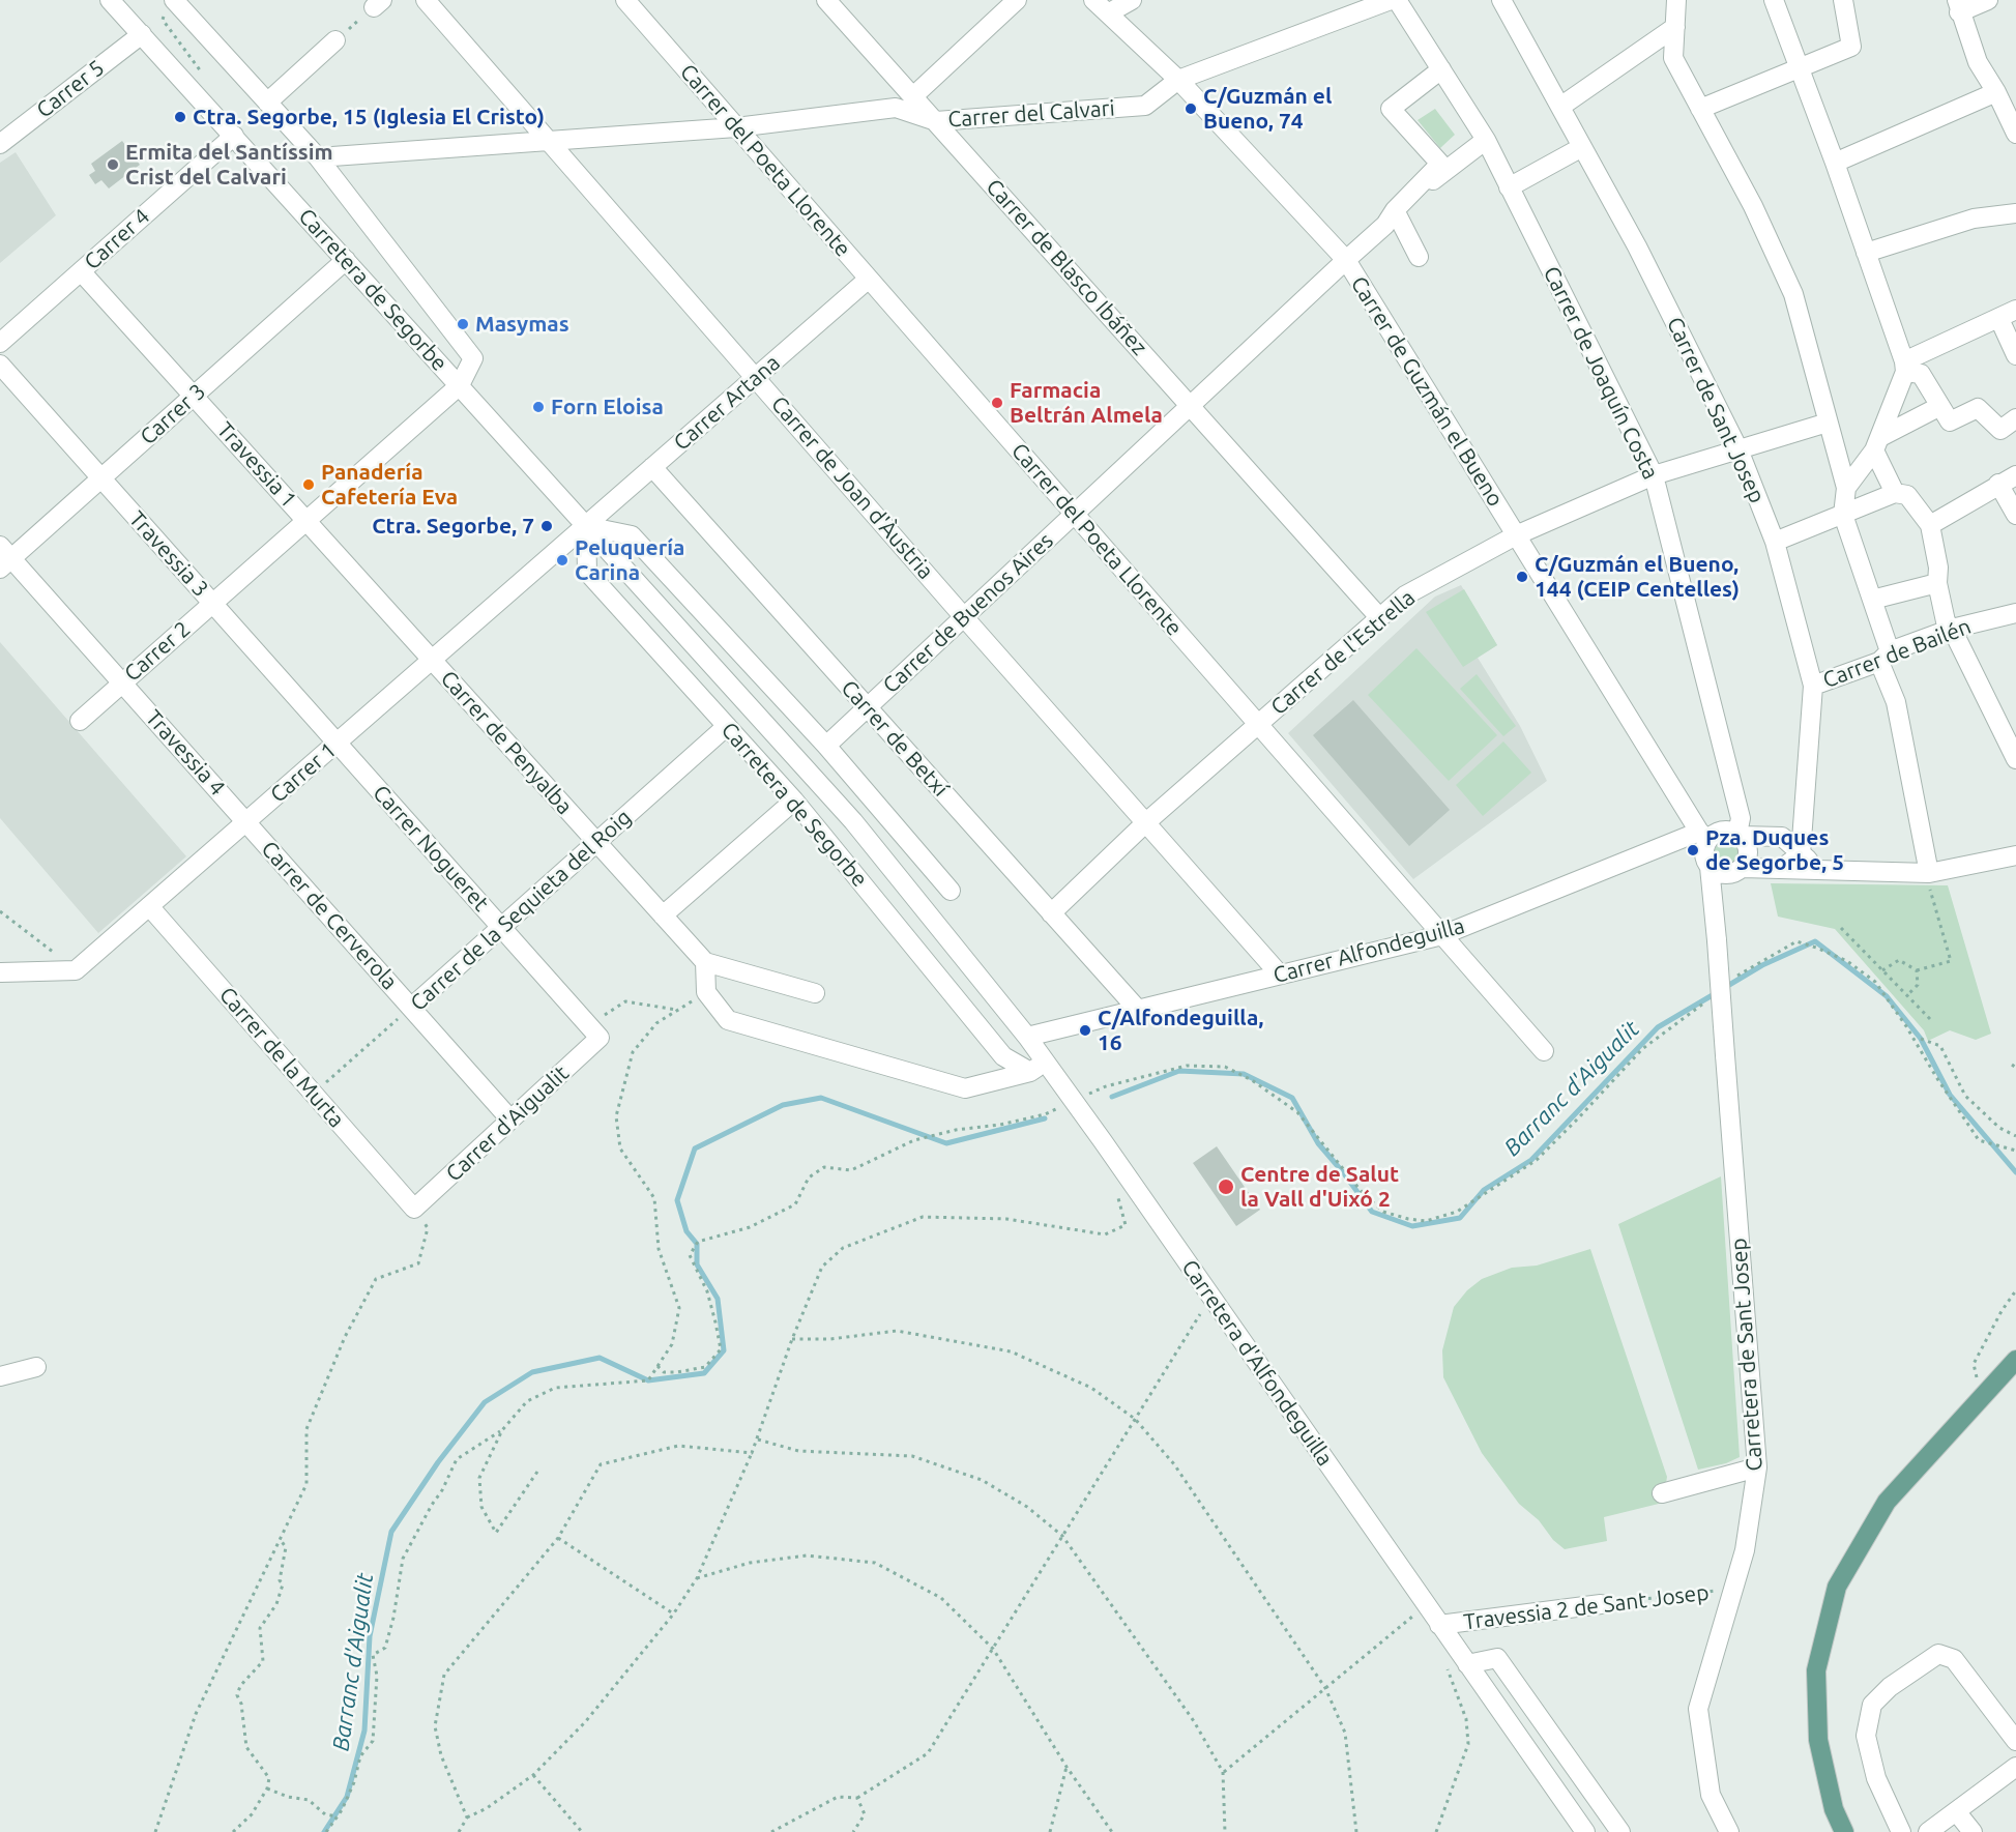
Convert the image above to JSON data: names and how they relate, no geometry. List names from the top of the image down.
{
  "streets": {
    "street": [
      "Carrer 5",
      "Carrer del Calvari",
      "Carrer del Poeta Llorente",
      "Carrer 4",
      "Carrer de Blasco Ibáñez",
      "Carretera de Segorbe",
      "Carrer de Joaquín Costa",
      "Carrer de Guzmán el Bueno",
      "Carrer Artana",
      "Carrer de Sant Josep",
      "Carrer 3",
      "Travessia 1",
      "Carrer de Joan d'Àustria",
      "Travessia 3",
      "Carrer de Buenos Aires",
      "Carrer 2",
      "Carrer de l'Estrella",
      "Carrer de Bailén",
      "Carrer de Betxí",
      "Carrer de Penyalba",
      "Travessia 4",
      "Carrer 1",
      "Carrer Nogueret",
      "Carrer de la Sequieta del Roig",
      "Carrer de Cerverola",
      "Carrer Alfondeguilla",
      "Carrer de la Murta",
      "Carrer d'Aigualit",
      "Carretera de Sant Josep",
      "Carretera d'Alfondeguilla",
      "Travessia 2 de Sant Josep"
    ]
  },
  "crossings": [
    ["Carrer 5", "Carretera de Segorbe"],
    ["Carrer del Calvari", "Carrer del Poeta Llorente"],
    ["Carrer del Calvari", "Carrer de Blasco Ibáñez"],
    ["Carrer del Calvari", "Carretera de Segorbe"],
    ["Carrer del Calvari", "Carrer de Guzmán el Bueno"],
    ["Carrer del Calvari", "Carrer de Joan d'Àustria"],
    ["Carrer del Poeta Llorente", "Carrer Artana"],
    ["Carrer del Poeta Llorente", "Carrer de Buenos Aires"],
    ["Carrer del Poeta Llorente", "Carrer de l'Estrella"],
    ["Carrer del Poeta Llorente", "Carrer Alfondeguilla"],
    ["Carrer 4", "Carretera de Segorbe"],
    ["Carrer 4", "Travessia 1"],
    ["Carrer de Blasco Ibáñez", "Carrer de Buenos Aires"],
    ["Carrer de Blasco Ibáñez", "Carrer de l'Estrella"],
    ["Carretera de Segorbe", "Carrer Artana"],
    ["Carretera de Segorbe", "Carrer 3"],
    ["Carretera de Segorbe", "Carrer 2"],
    ["Carretera de Segorbe", "Carrer 1"],
    ["Carretera de Segorbe", "Carrer de la Sequieta del Roig"],
    ["Carretera de Segorbe", "Carrer Alfondeguilla"],
    ["Carretera de Segorbe", "Carretera d'Alfondeguilla"],
    ["Carrer de Joaquín Costa", "Carrer de Guzmán el Bueno"],
    ["Carrer de Joaquín Costa", "Carrer de l'Estrella"],
    ["Carrer de Joaquín Costa", "Carrer Alfondeguilla"],
    ["Carrer de Joaquín Costa", "Carretera de Sant Josep"],
    ["Carrer de Guzmán el Bueno", "Carrer de Buenos Aires"],
    ["Carrer de Guzmán el Bueno", "Carrer de l'Estrella"],
    ["Carrer de Guzmán el Bueno", "Carrer Alfondeguilla"],
    ["Carrer de Guzmán el Bueno", "Carretera de Sant Josep"],
    ["Carrer Artana", "Carrer de Joan d'Àustria"],
    ["Carrer Artana", "Carrer de Betxí"],
    ["Carrer Artana", "Carrer 1"],
    ["Carrer de Sant Josep", "Carrer de l'Estrella"],
    ["Carrer de Sant Josep", "Carrer de Bailén"],
    ["Carrer 3", "Travessia 1"],
    ["Carrer 3", "Travessia 3"],
    ["Carrer 3", "Travessia 4"],
    ["Travessia 1", "Carrer 2"],
    ["Travessia 1", "Carrer de Penyalba"],
    ["Travessia 1", "Carrer 1"],
    ["Carrer de Joan d'Àustria", "Carrer de Buenos Aires"],
    ["Carrer de Joan d'Àustria", "Carrer de l'Estrella"],
    ["Carrer de Joan d'Àustria", "Carrer Alfondeguilla"],
    ["Travessia 3", "Carrer 2"],
    ["Travessia 3", "Carrer 1"],
    ["Travessia 3", "Carrer Nogueret"],
    ["Carrer de Buenos Aires", "Carrer de Betxí"],
    ["Carrer 2", "Travessia 4"],
    ["Carrer de l'Estrella", "Carrer de Betxí"],
    ["Carrer de Betxí", "Carrer Alfondeguilla"],
    ["Carrer de Penyalba", "Carrer 1"],
    ["Carrer de Penyalba", "Carrer de la Sequieta del Roig"],
    ["Travessia 4", "Carrer 1"],
    ["Travessia 4", "Carrer de Cerverola"],
    ["Carrer 1", "Carrer Nogueret"],
    ["Carrer 1", "Carrer de Cerverola"],
    ["Carrer 1", "Carrer de la Murta"],
    ["Carrer Nogueret", "Carrer de la Sequieta del Roig"],
    ["Carrer Nogueret", "Carrer d'Aigualit"],
    ["Carrer de la Sequieta del Roig", "Carrer de Cerverola"],
    ["Carrer de la Sequieta del Roig", "Carrer de la Murta"],
    ["Carrer de Cerverola", "Carrer d'Aigualit"],
    ["Carrer Alfondeguilla", "Carretera de Sant Josep"],
    ["Carrer de la Murta", "Carrer d'Aigualit"],
    ["Carretera de Sant Josep", "Travessia 2 de Sant Josep"],
    ["Carretera d'Alfondeguilla", "Travessia 2 de Sant Josep"]
  ],
  "water": ["Barranc d'Aigualit"],
  "places": [
    "C/Guzmán el Bueno, 74",
    "Ctra. Segorbe, 15 (Iglesia El Cristo)",
    "Ermita del Santíssim Crist del Calvari",
    "Masymas",
    "Farmacia Beltrán Almela",
    "Forn Eloisa",
    "Panadería Cafetería Eva",
    "Ctra. Segorbe, 7",
    "Peluquería Carina",
    "C/Guzmán el Bueno, 144 (CEIP Centelles)",
    "Pza. Duques de Segorbe, 5",
    "C/Alfondeguilla, 16",
    "Centre de Salut la Vall d'Uixó 2"
  ]
}
